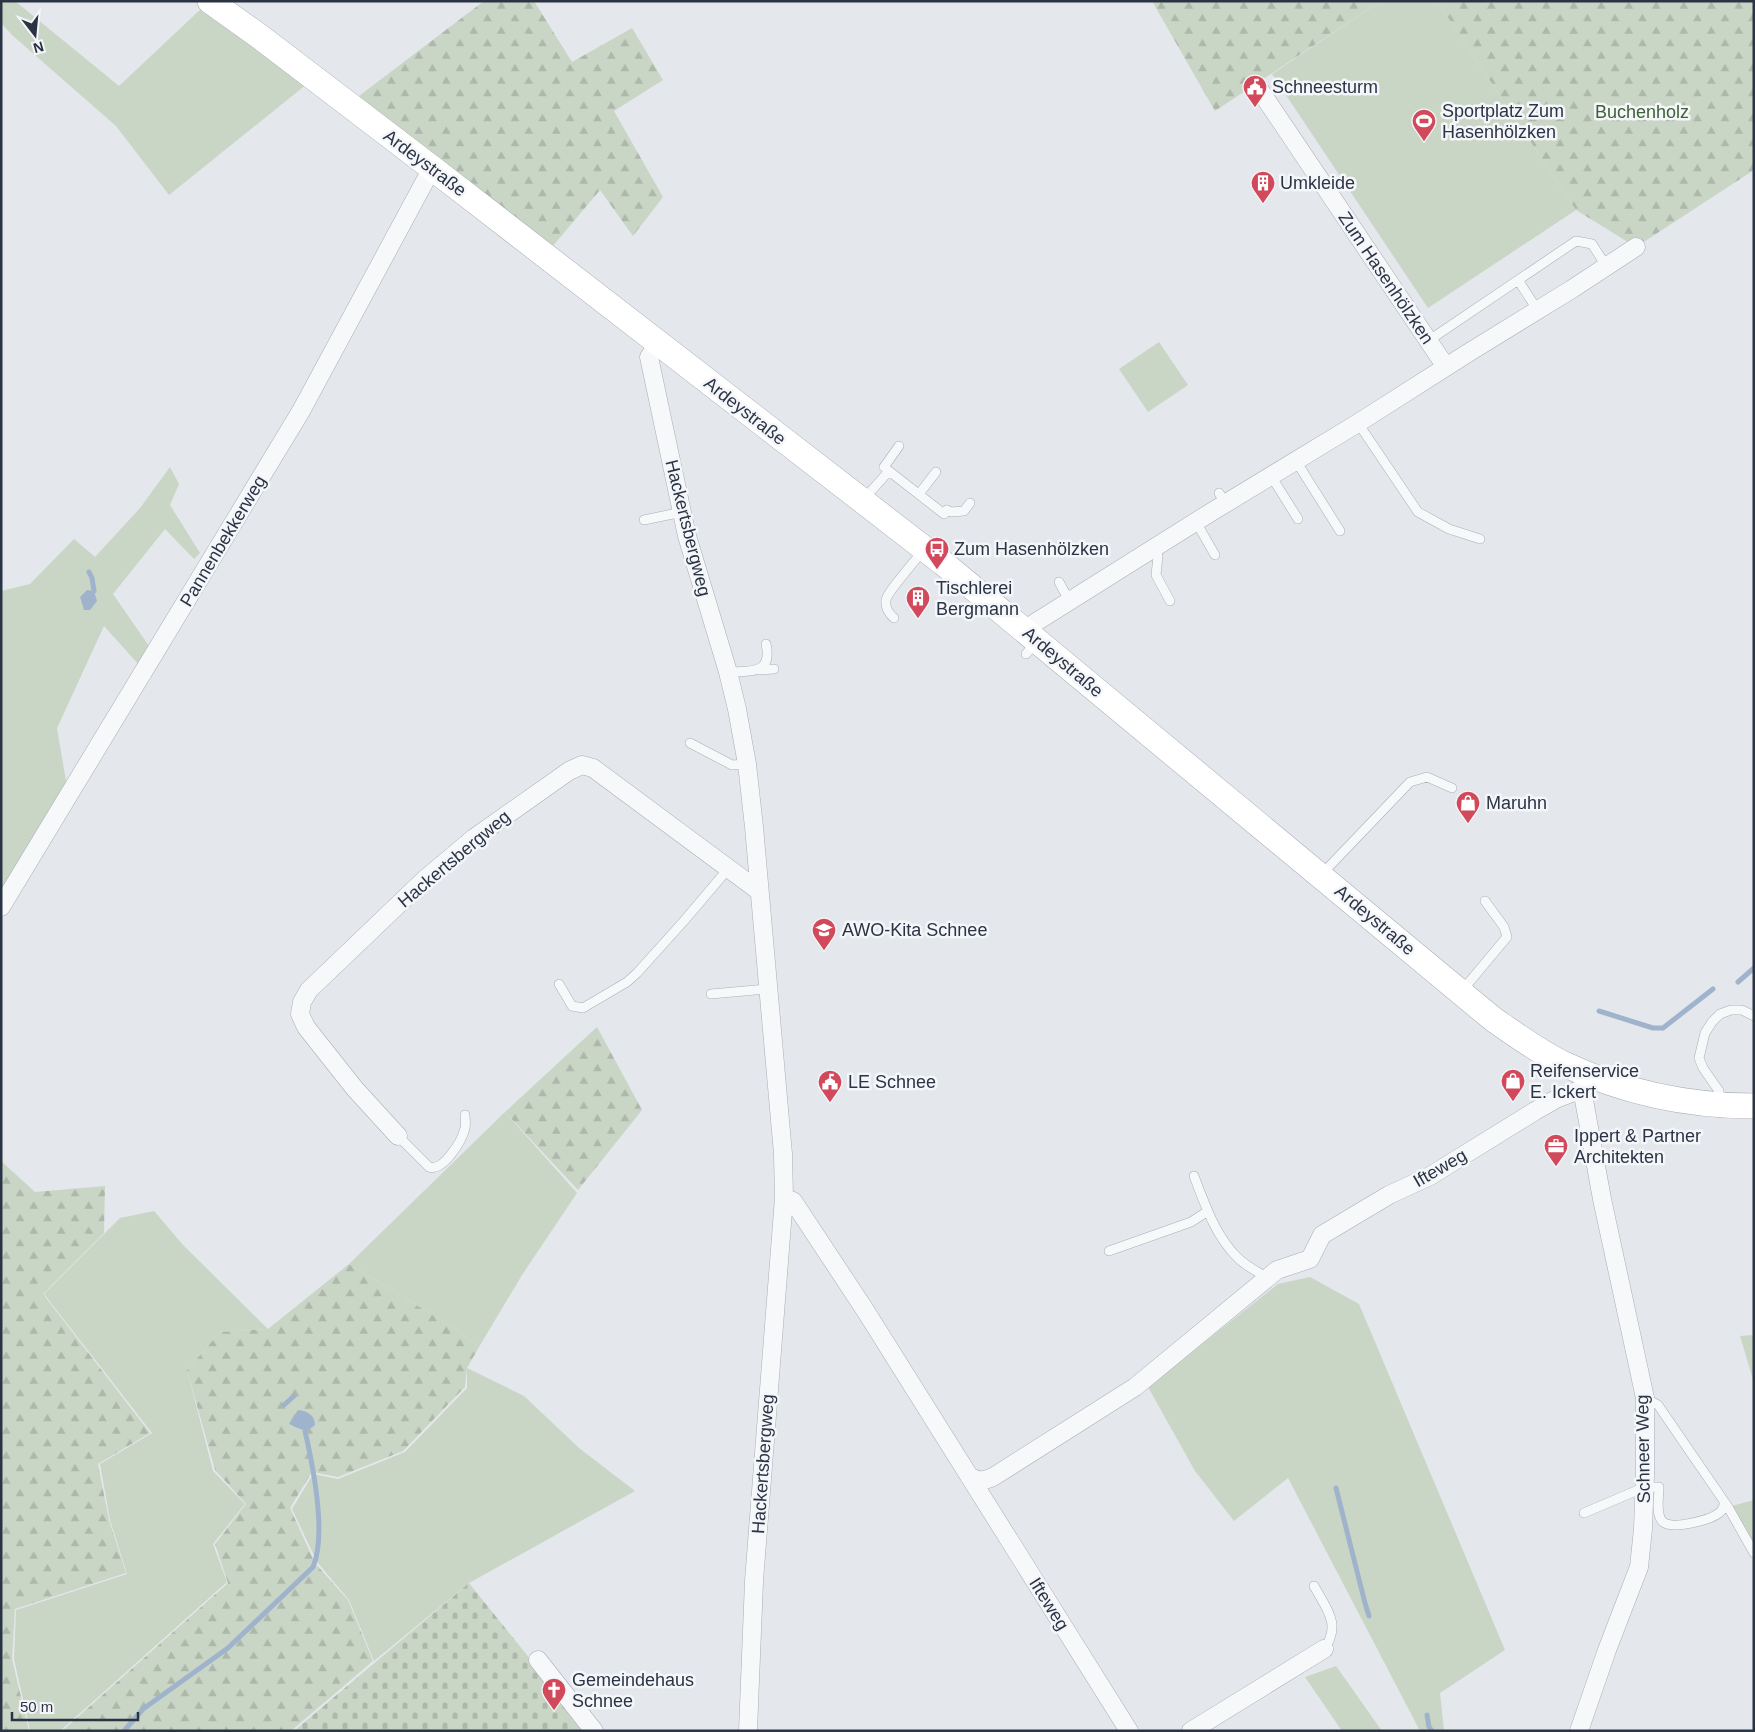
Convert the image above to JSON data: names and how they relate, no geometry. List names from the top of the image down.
{
  "streets": {
    "main road": ["Ardeystraße"],
    "street": [
      "Zum Hasenhölzken",
      "Hackertsbergweg",
      "Pannenbekkerweg",
      "Ifteweg",
      "Schneer Weg"
    ]
  },
  "crossings": [
    ["Ardeystraße", "Hackertsbergweg"],
    ["Ardeystraße", "Pannenbekkerweg"],
    ["Ardeystraße", "Ifteweg"],
    ["Ardeystraße", "Schneer Weg"],
    ["Ifteweg", "Schneer Weg"]
  ],
  "parks": ["Buchenholz"],
  "places": {
    "public building": ["Schneesturm", "LE Schnee"],
    "sports": ["Sportplatz Zum Hasenhölzken"],
    "building": ["Umkleide", "Tischlerei Bergmann"],
    "bus stop": ["Zum Hasenhölzken"],
    "shop": ["Maruhn", "Reifenservice E. Ickert"],
    "school or university": ["AWO-Kita Schnee"],
    "office": ["Ippert & Partner Architekten"],
    "church": ["Gemeindehaus Schnee"]
  },
  "scale_bar": "50 m",
  "north": "bottom"
}
